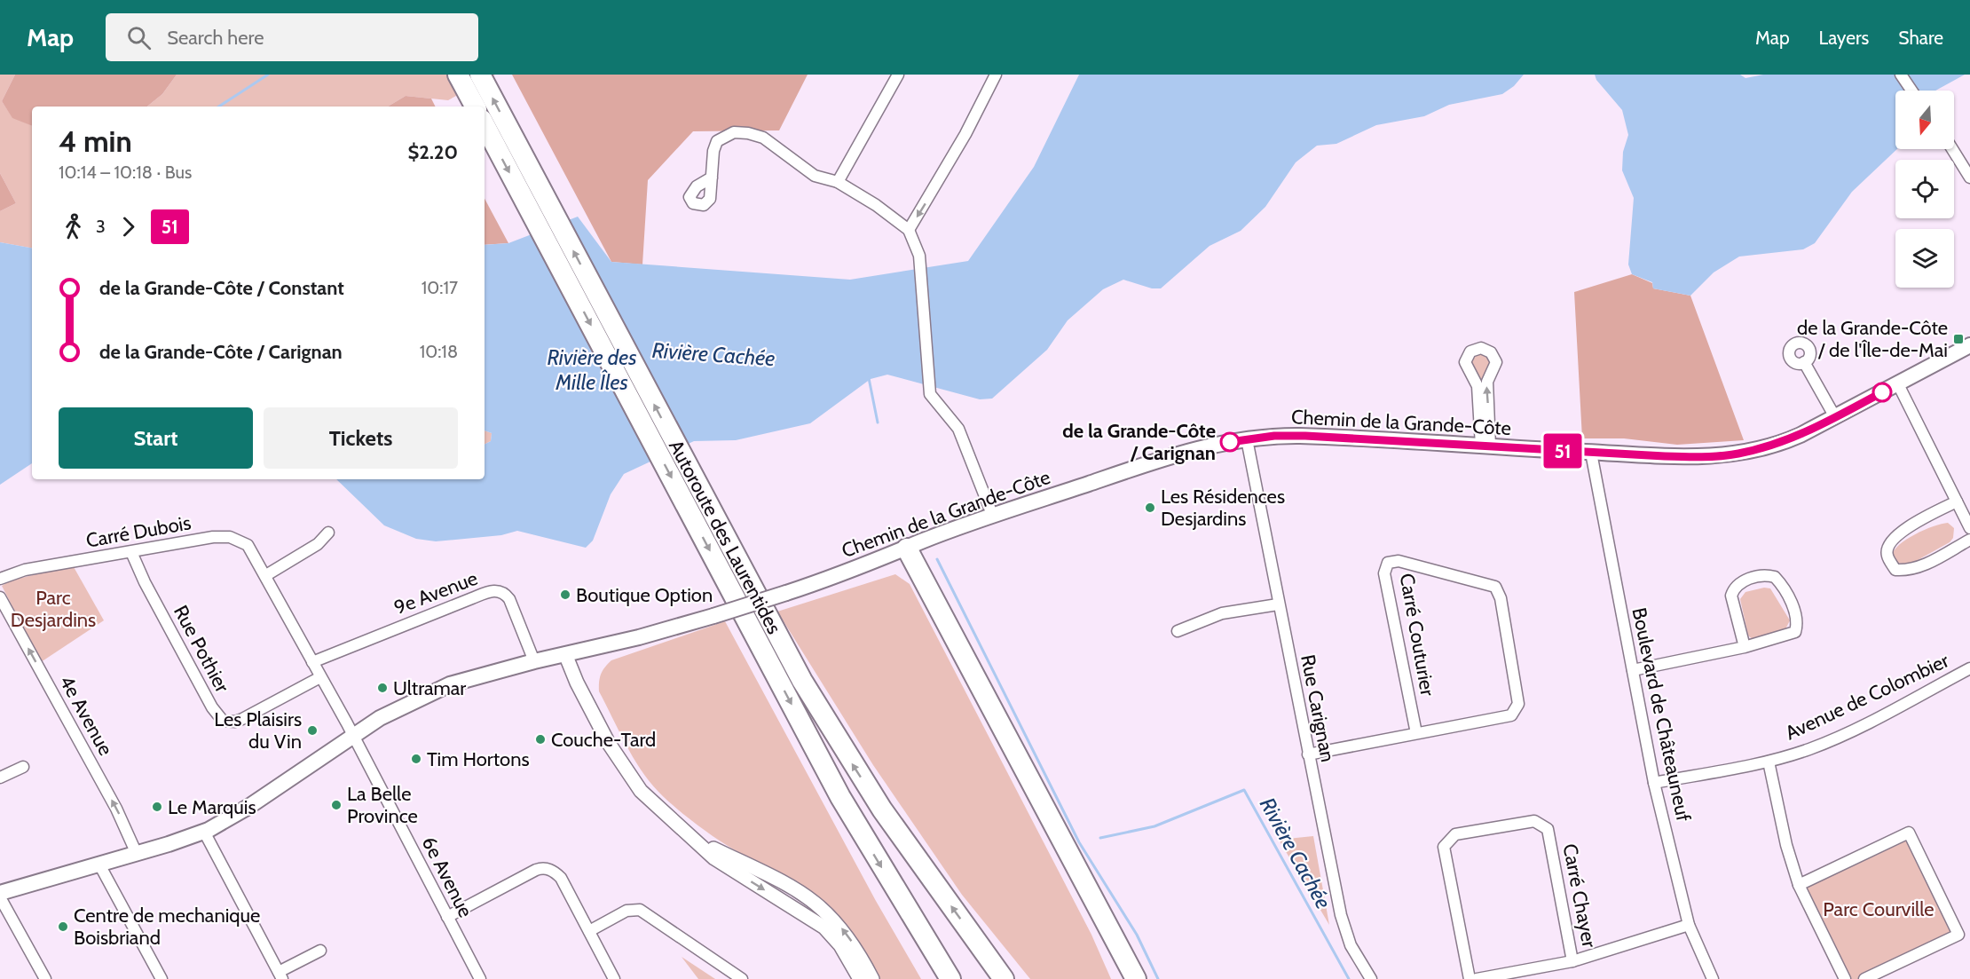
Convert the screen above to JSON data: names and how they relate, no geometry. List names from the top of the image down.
{
  "streets": {
    "highway": ["Autoroute des Laurentides"],
    "main road": ["Chemin de la Grande-Côte"],
    "street": [
      "Carré Dubois",
      "9e Avenue",
      "Carré Couturier",
      "Rue Pothier",
      "Avenue de Colombier",
      "Rue Carignan",
      "Boulevard de Châteauneuf",
      "4e Avenue",
      "6e Avenue",
      "Carré Chayer"
    ]
  },
  "crossings": [
    ["Chemin de la Grande-Côte", "Carré Dubois"],
    ["Chemin de la Grande-Côte", "9e Avenue"],
    ["Chemin de la Grande-Côte", "Rue Carignan"],
    ["Chemin de la Grande-Côte", "Boulevard de Châteauneuf"],
    ["Chemin de la Grande-Côte", "4e Avenue"],
    ["Chemin de la Grande-Côte", "6e Avenue"],
    ["Carré Dubois", "9e Avenue"],
    ["Carré Dubois", "Rue Pothier"],
    ["Carré Dubois", "6e Avenue"],
    ["Carré Couturier", "Rue Carignan"],
    ["Avenue de Colombier", "Boulevard de Châteauneuf"],
    ["Boulevard de Châteauneuf", "Carré Chayer"]
  ],
  "one_way": ["4e Avenue"],
  "water": ["Rivière Cachée", "Rivière des Mille Îles"],
  "parks": ["Parc Desjardins", "Parc Courville"],
  "places": {
    "transit": ["de la Grande-Côte / de l'Île-de-Mai"],
    "other": [
      "de la Grande-Côte / Carignan",
      "Les Résidences Desjardins",
      "Boutique Option",
      "Ultramar",
      "Les Plaisirs du Vin",
      "Couche-Tard",
      "Tim Hortons",
      "La Belle Province",
      "Le Marquis",
      "Centre de mechanique Boisbriand"
    ]
  },
  "lines": ["bus line 51"],
  "north": "bottom",
  "page": {
    "header": "Map",
    "search": "Search here",
    "nav": ["Map", "Layers", "Share"],
    "on_map": "51",
    "heading": ["4 min", "10:14 – 10:18 · Bus", "$2.20"],
    "legs": ["3", "51"],
    "list": [
      {
        "name": "de la Grande-Côte / Constant",
        "value": "10:17"
      },
      {
        "name": "de la Grande-Côte / Carignan",
        "value": "10:18"
      }
    ],
    "buttons": ["Start", "Tickets"]
  }
}
